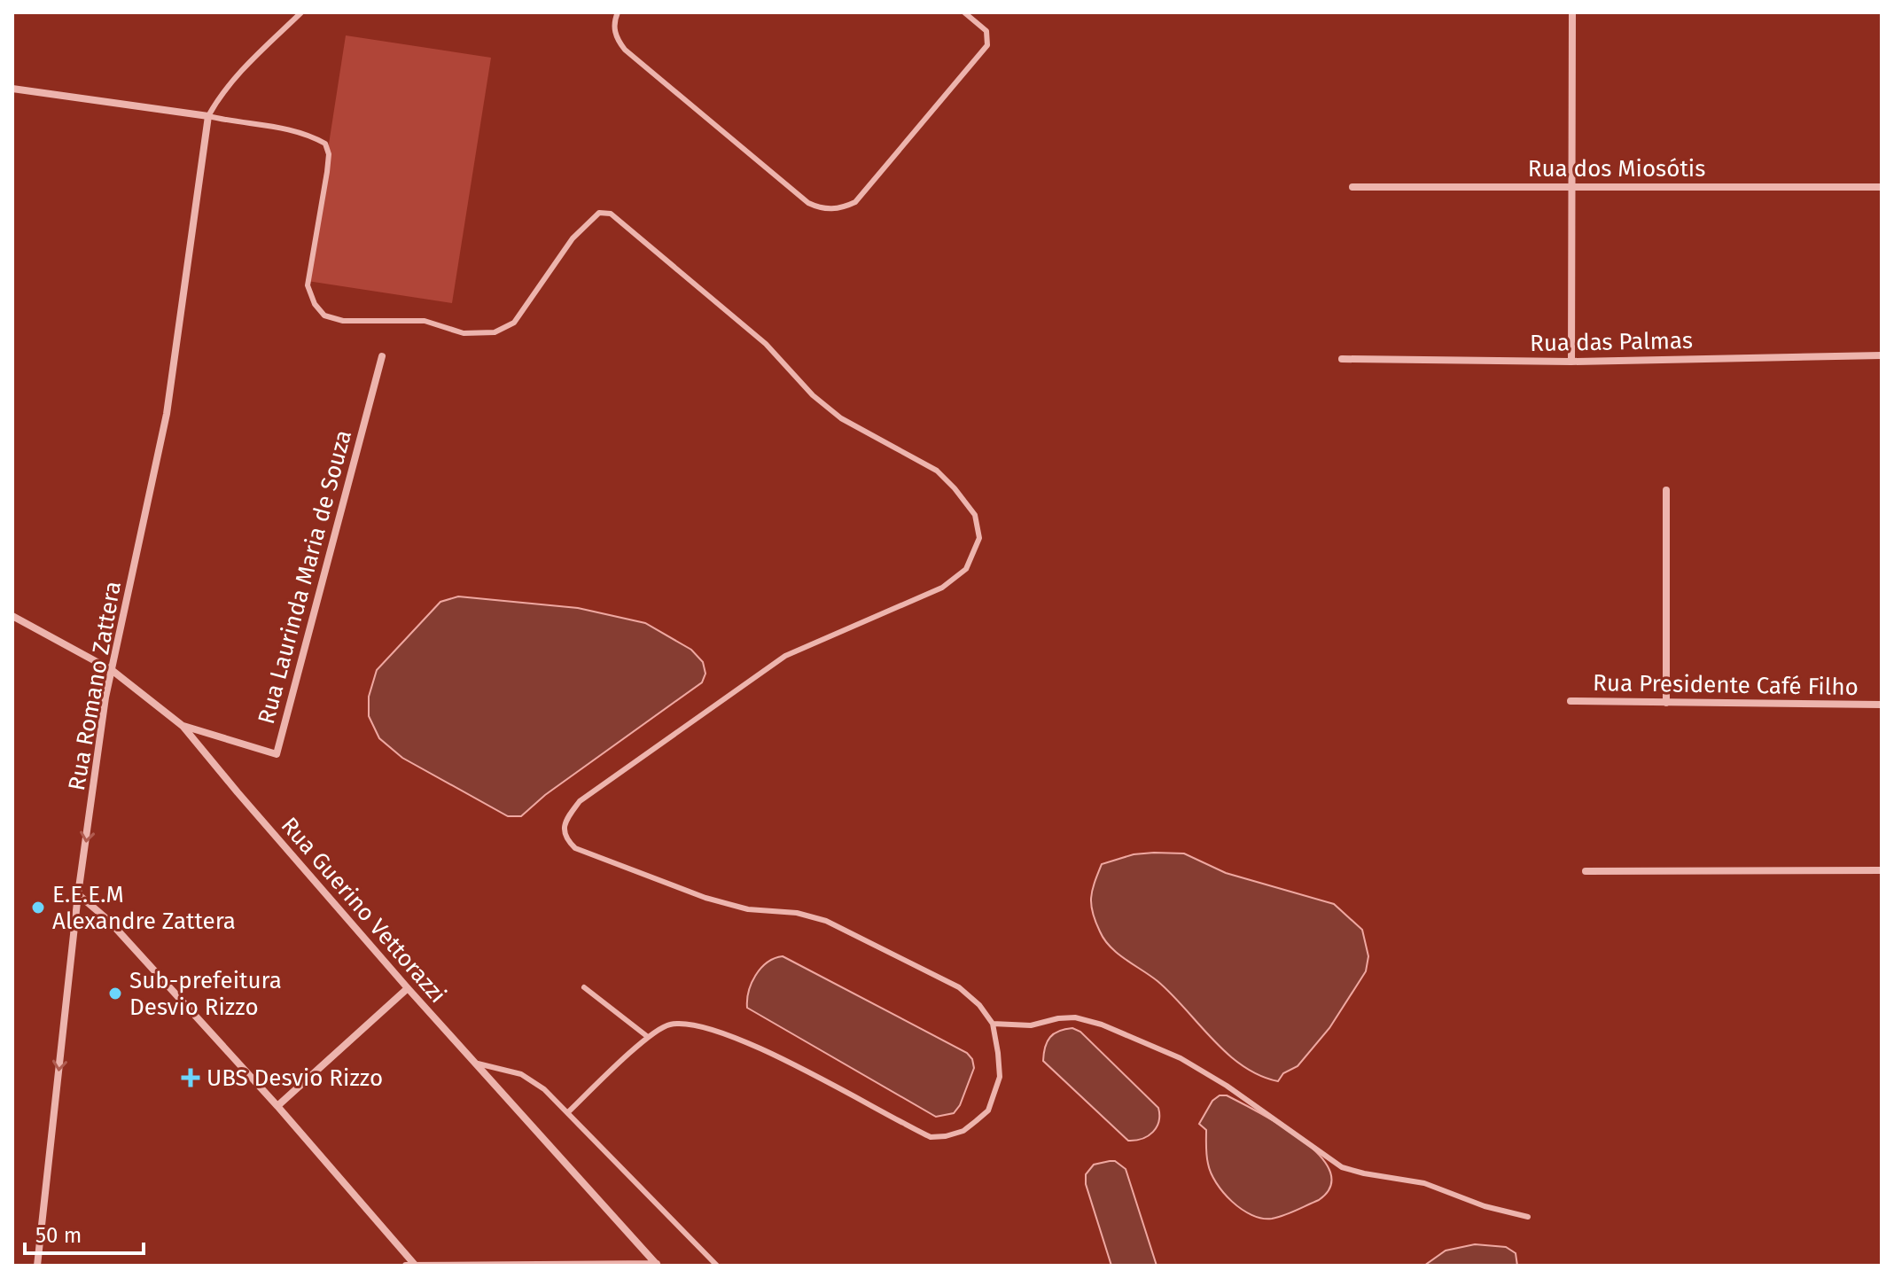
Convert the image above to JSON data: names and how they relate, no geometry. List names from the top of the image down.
{
  "streets": {
    "street": [
      "Rua dos Miosótis",
      "Rua das Palmas",
      "Rua Laurinda Maria de Souza",
      "Rua Presidente Café Filho",
      "Rua Romano Zattera",
      "Rua Guerino Vettorazzi"
    ]
  },
  "crossings": [
    ["Rua Laurinda Maria de Souza", "Rua Guerino Vettorazzi"],
    ["Rua Romano Zattera", "Rua Guerino Vettorazzi"]
  ],
  "one_way": ["Rua Romano Zattera"],
  "places": {
    "other": ["E.E.E.M Alexandre Zattera", "Sub-prefeitura Desvio Rizzo"],
    "health": ["UBS Desvio Rizzo"]
  },
  "scale_bar": "50 m"
}
